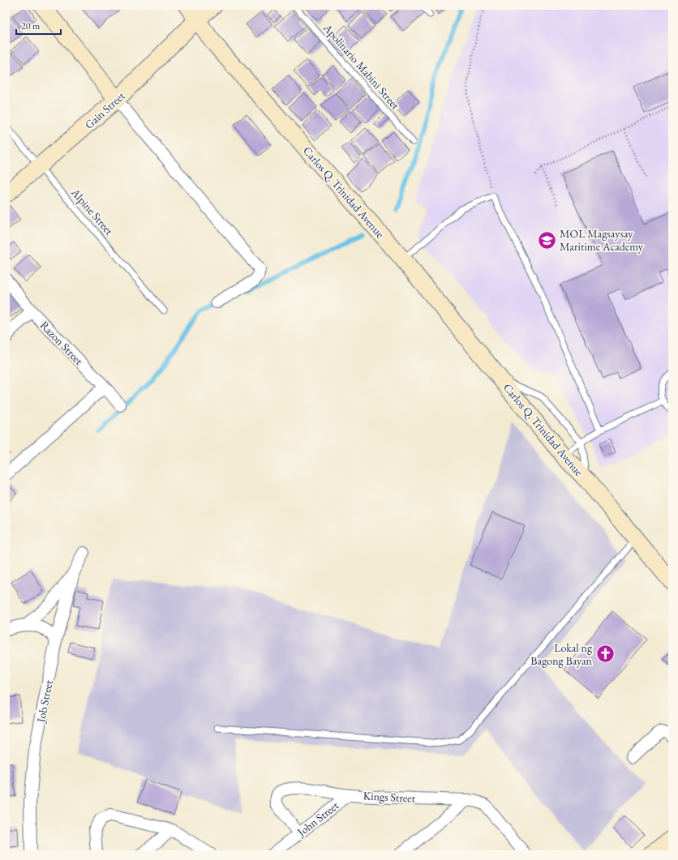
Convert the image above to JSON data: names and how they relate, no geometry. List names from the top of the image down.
{
  "streets": {
    "main road": ["Gain Street", "Carlos Q. Trinidad Avenue"],
    "street": [
      "Razon Street",
      "Job Street",
      "Kings Street",
      "John Street"
    ],
    "lane": ["Apolinario Mabini Street", "Alpine Street"]
  },
  "crossings": [
    ["Gain Street", "Carlos Q. Trinidad Avenue"],
    ["Gain Street", "Alpine Street"],
    ["Kings Street", "John Street"]
  ],
  "places": {
    "school or university": ["MOL Magsaysay Maritime Academy"],
    "church": ["Lokal ng Bagong Bayan"]
  },
  "scale_bar": "20 m"
}
